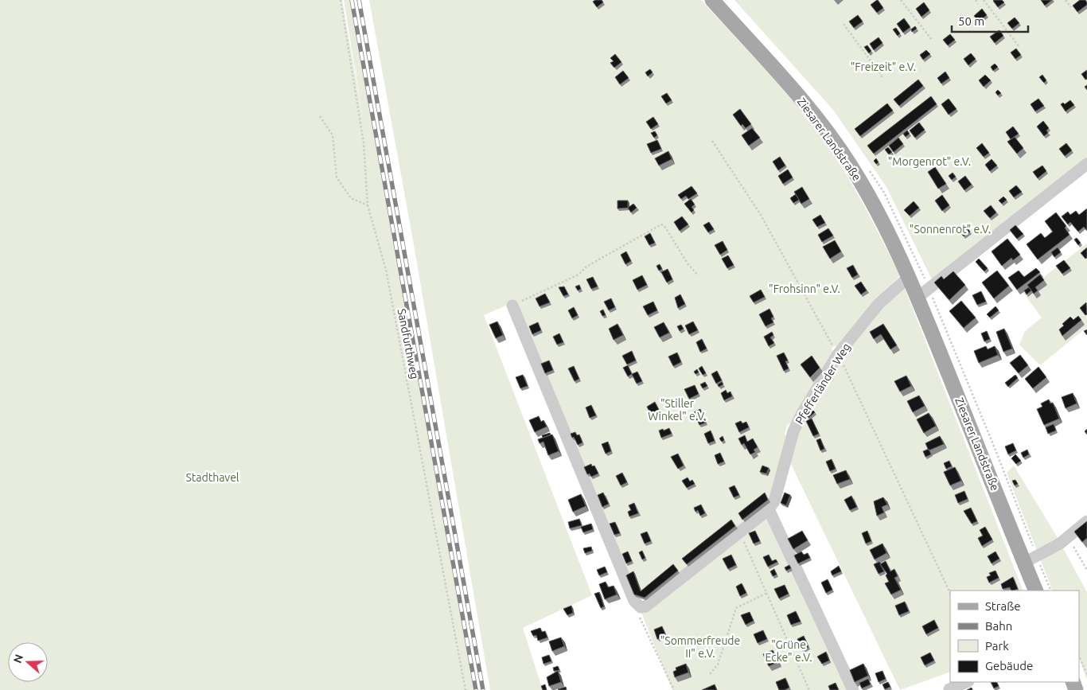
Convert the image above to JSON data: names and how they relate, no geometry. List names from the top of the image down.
{
  "streets": {
    "main road": ["Ziesarer Landstraße"],
    "street": ["Pfefferländer Weg"],
    "path": ["Sandfurthweg"]
  },
  "crossings": [
    ["Ziesarer Landstraße", "Pfefferländer Weg"]
  ],
  "parks": [
    "\"Freizeit\" e.V.",
    "\"Morgenrot\" e.V.",
    "\"Sonnenrot\" e.V.",
    "\"Frohsinn\" e.V.",
    "\"Stiller Winkel\" e.V.",
    "Stadthavel",
    "\"Sommerfreude II\" e.V.",
    "\"Grüne Ecke\" e.V."
  ],
  "legend": [
    "Straße",
    "Bahn",
    "Park",
    "Gebäude"
  ],
  "scale_bar": "50 m",
  "north": "left"
}
